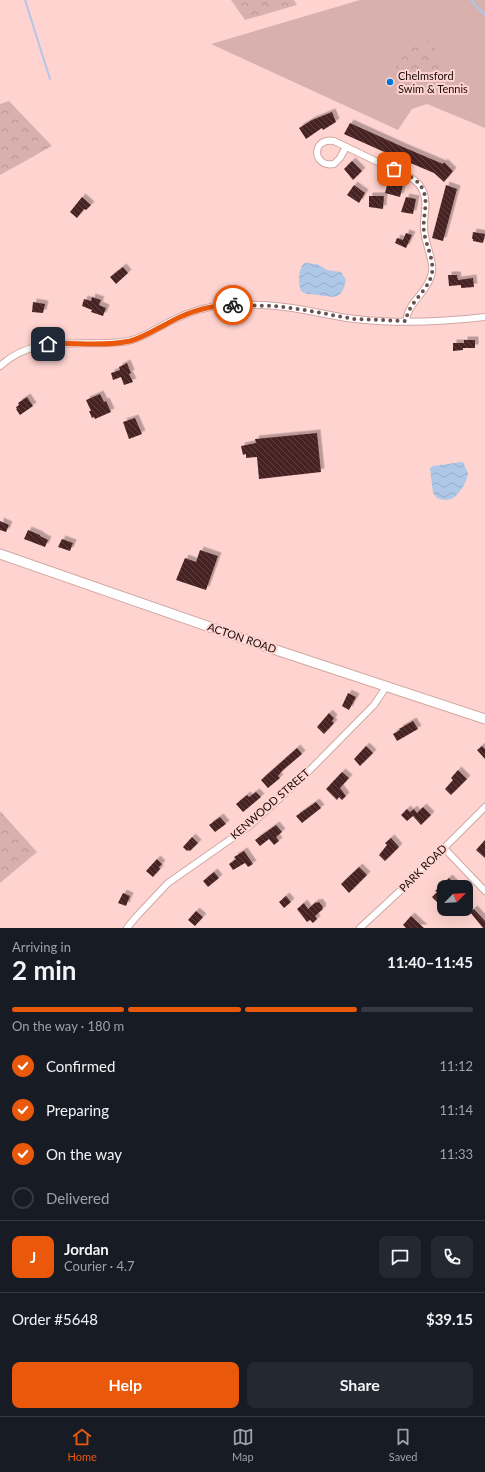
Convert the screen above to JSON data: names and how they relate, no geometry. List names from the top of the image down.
{
  "streets": {
    "main road": ["ACTON ROAD"],
    "street": ["KENWOOD STREET", "PARK ROAD"]
  },
  "crossings": [
    ["ACTON ROAD", "KENWOOD STREET"]
  ],
  "places": ["Chelmsford Swim & Tennis"],
  "north": "top right",
  "page": {
    "heading": ["2 min", "Arriving in", "11:40–11:45"],
    "panel": [
      "Jordan",
      "Courier · 4.7",
      "Order #5648",
      "$39.15"
    ],
    "bar": "On the way · 180 m",
    "list": [
      ["Confirmed", "11:12"],
      ["Preparing", "11:14"],
      ["On the way", "11:33"],
      "Delivered"
    ],
    "round": "J",
    "buttons": ["Help", "Share"],
    "tabs": ["Home", "Map", "Saved"]
  }
}
